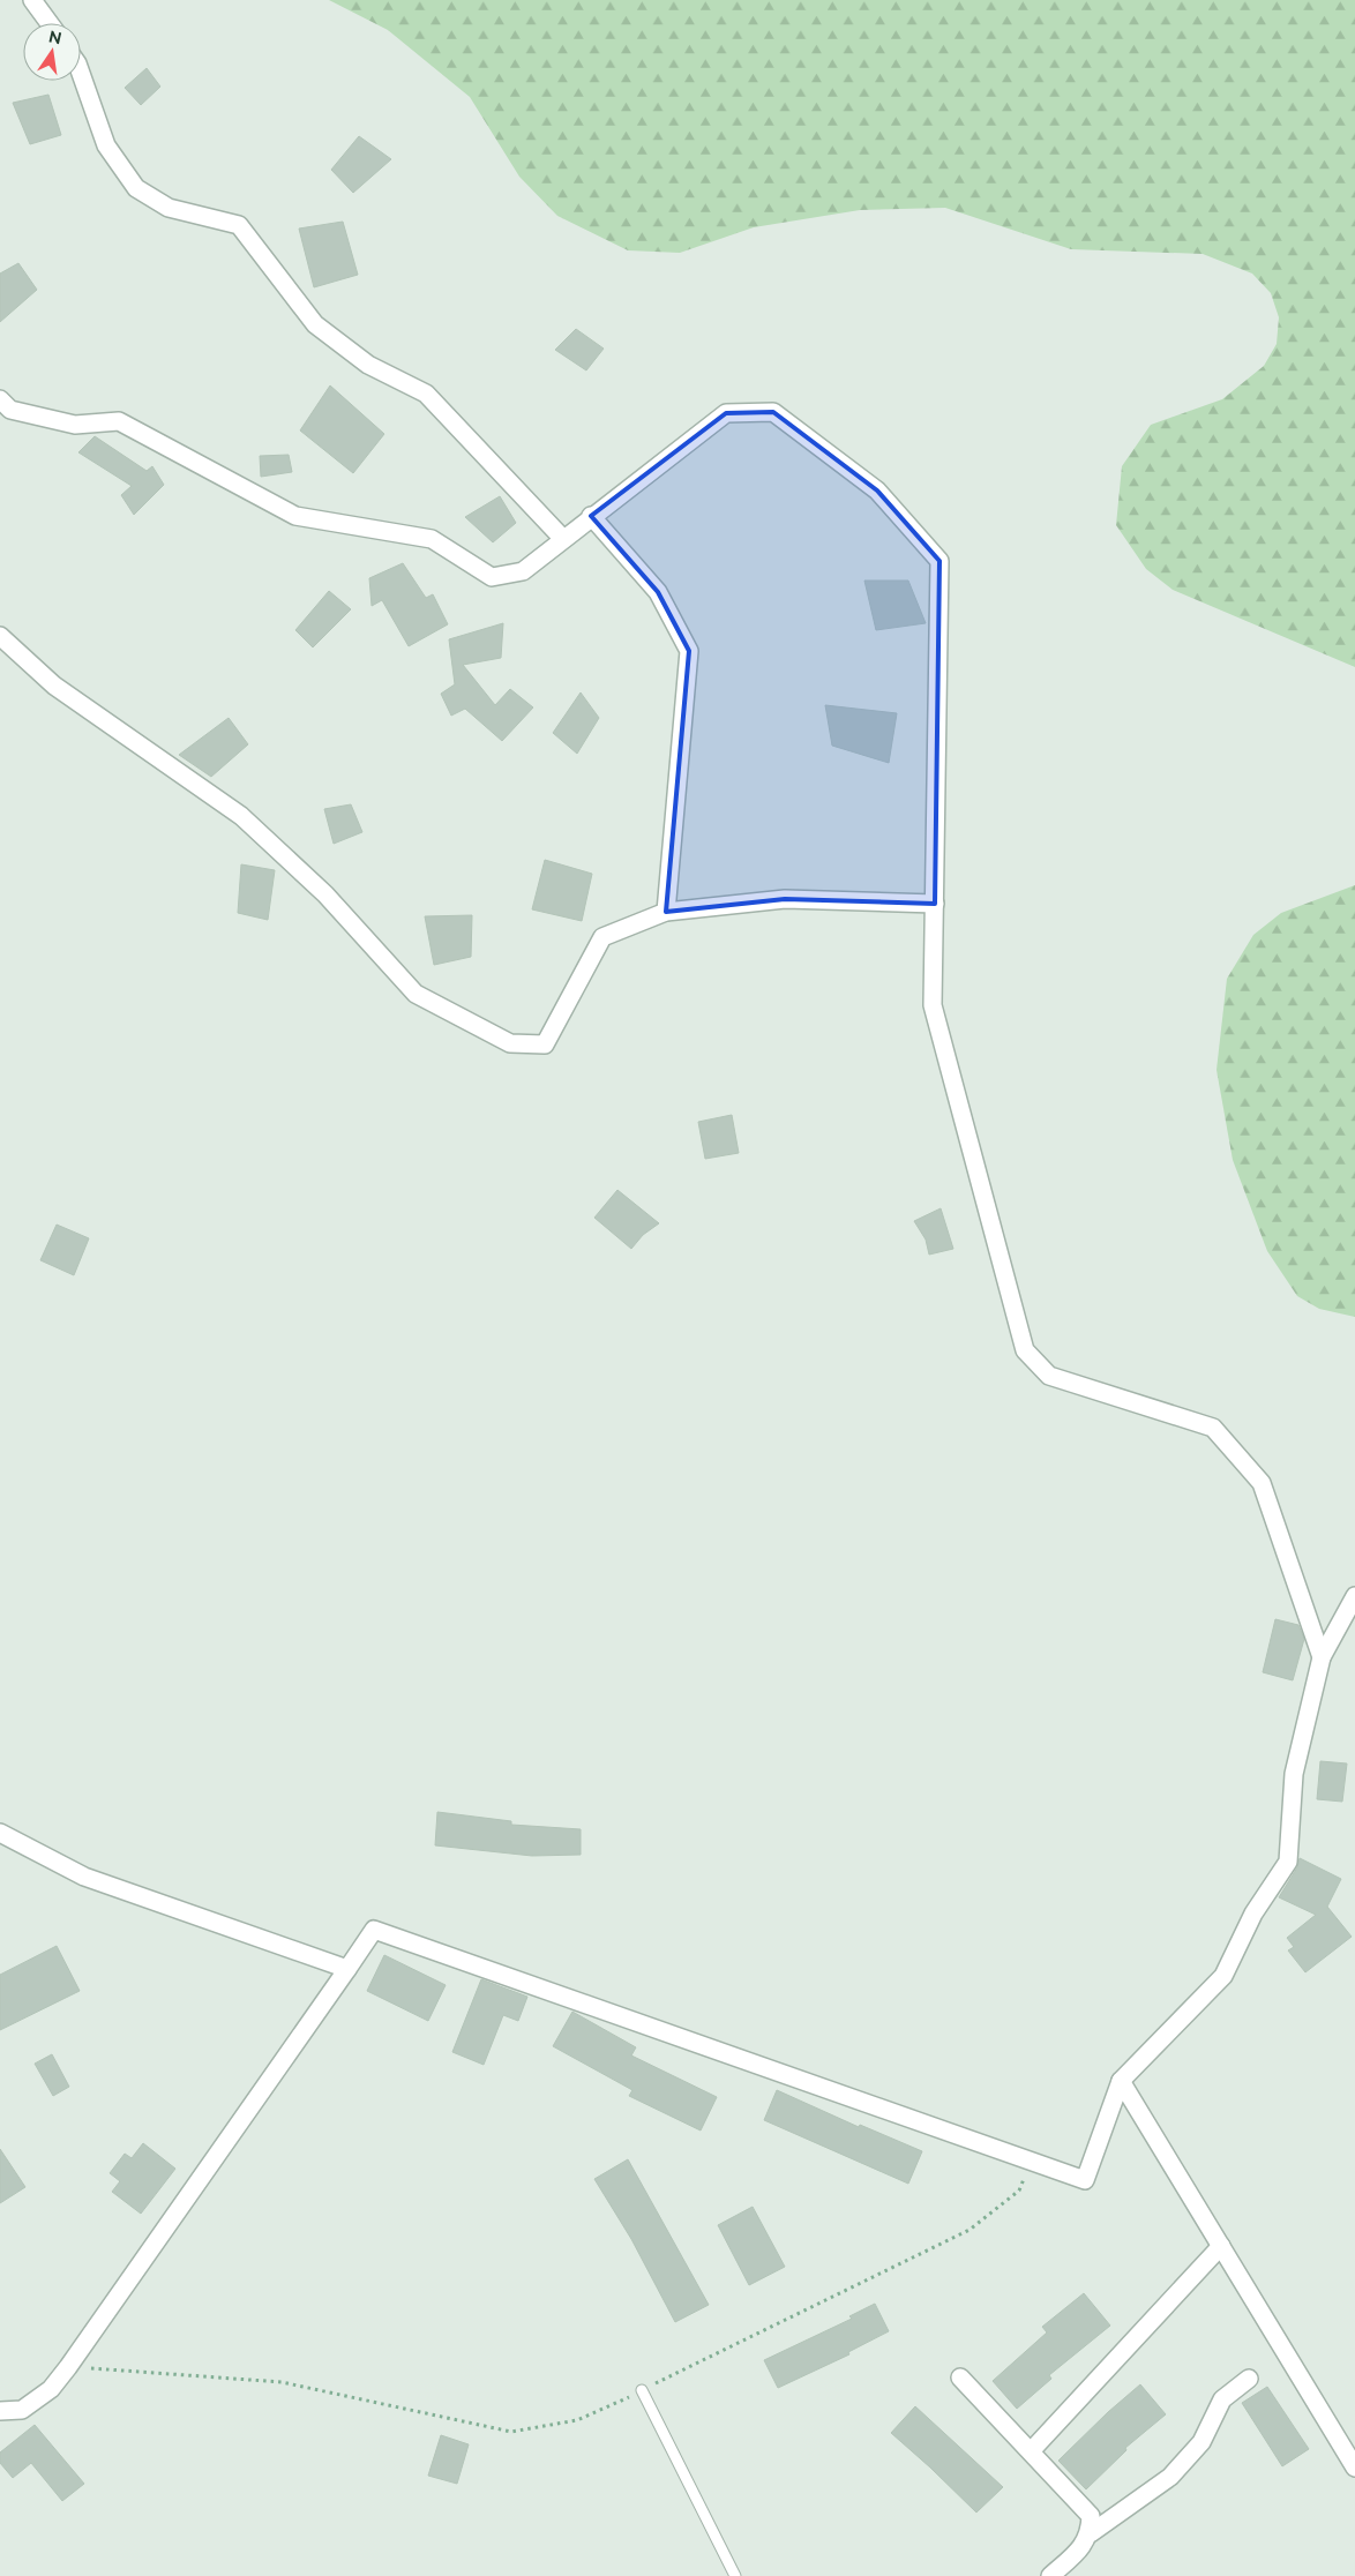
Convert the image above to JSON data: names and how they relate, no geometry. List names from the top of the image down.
{
  "north": "top"
}
